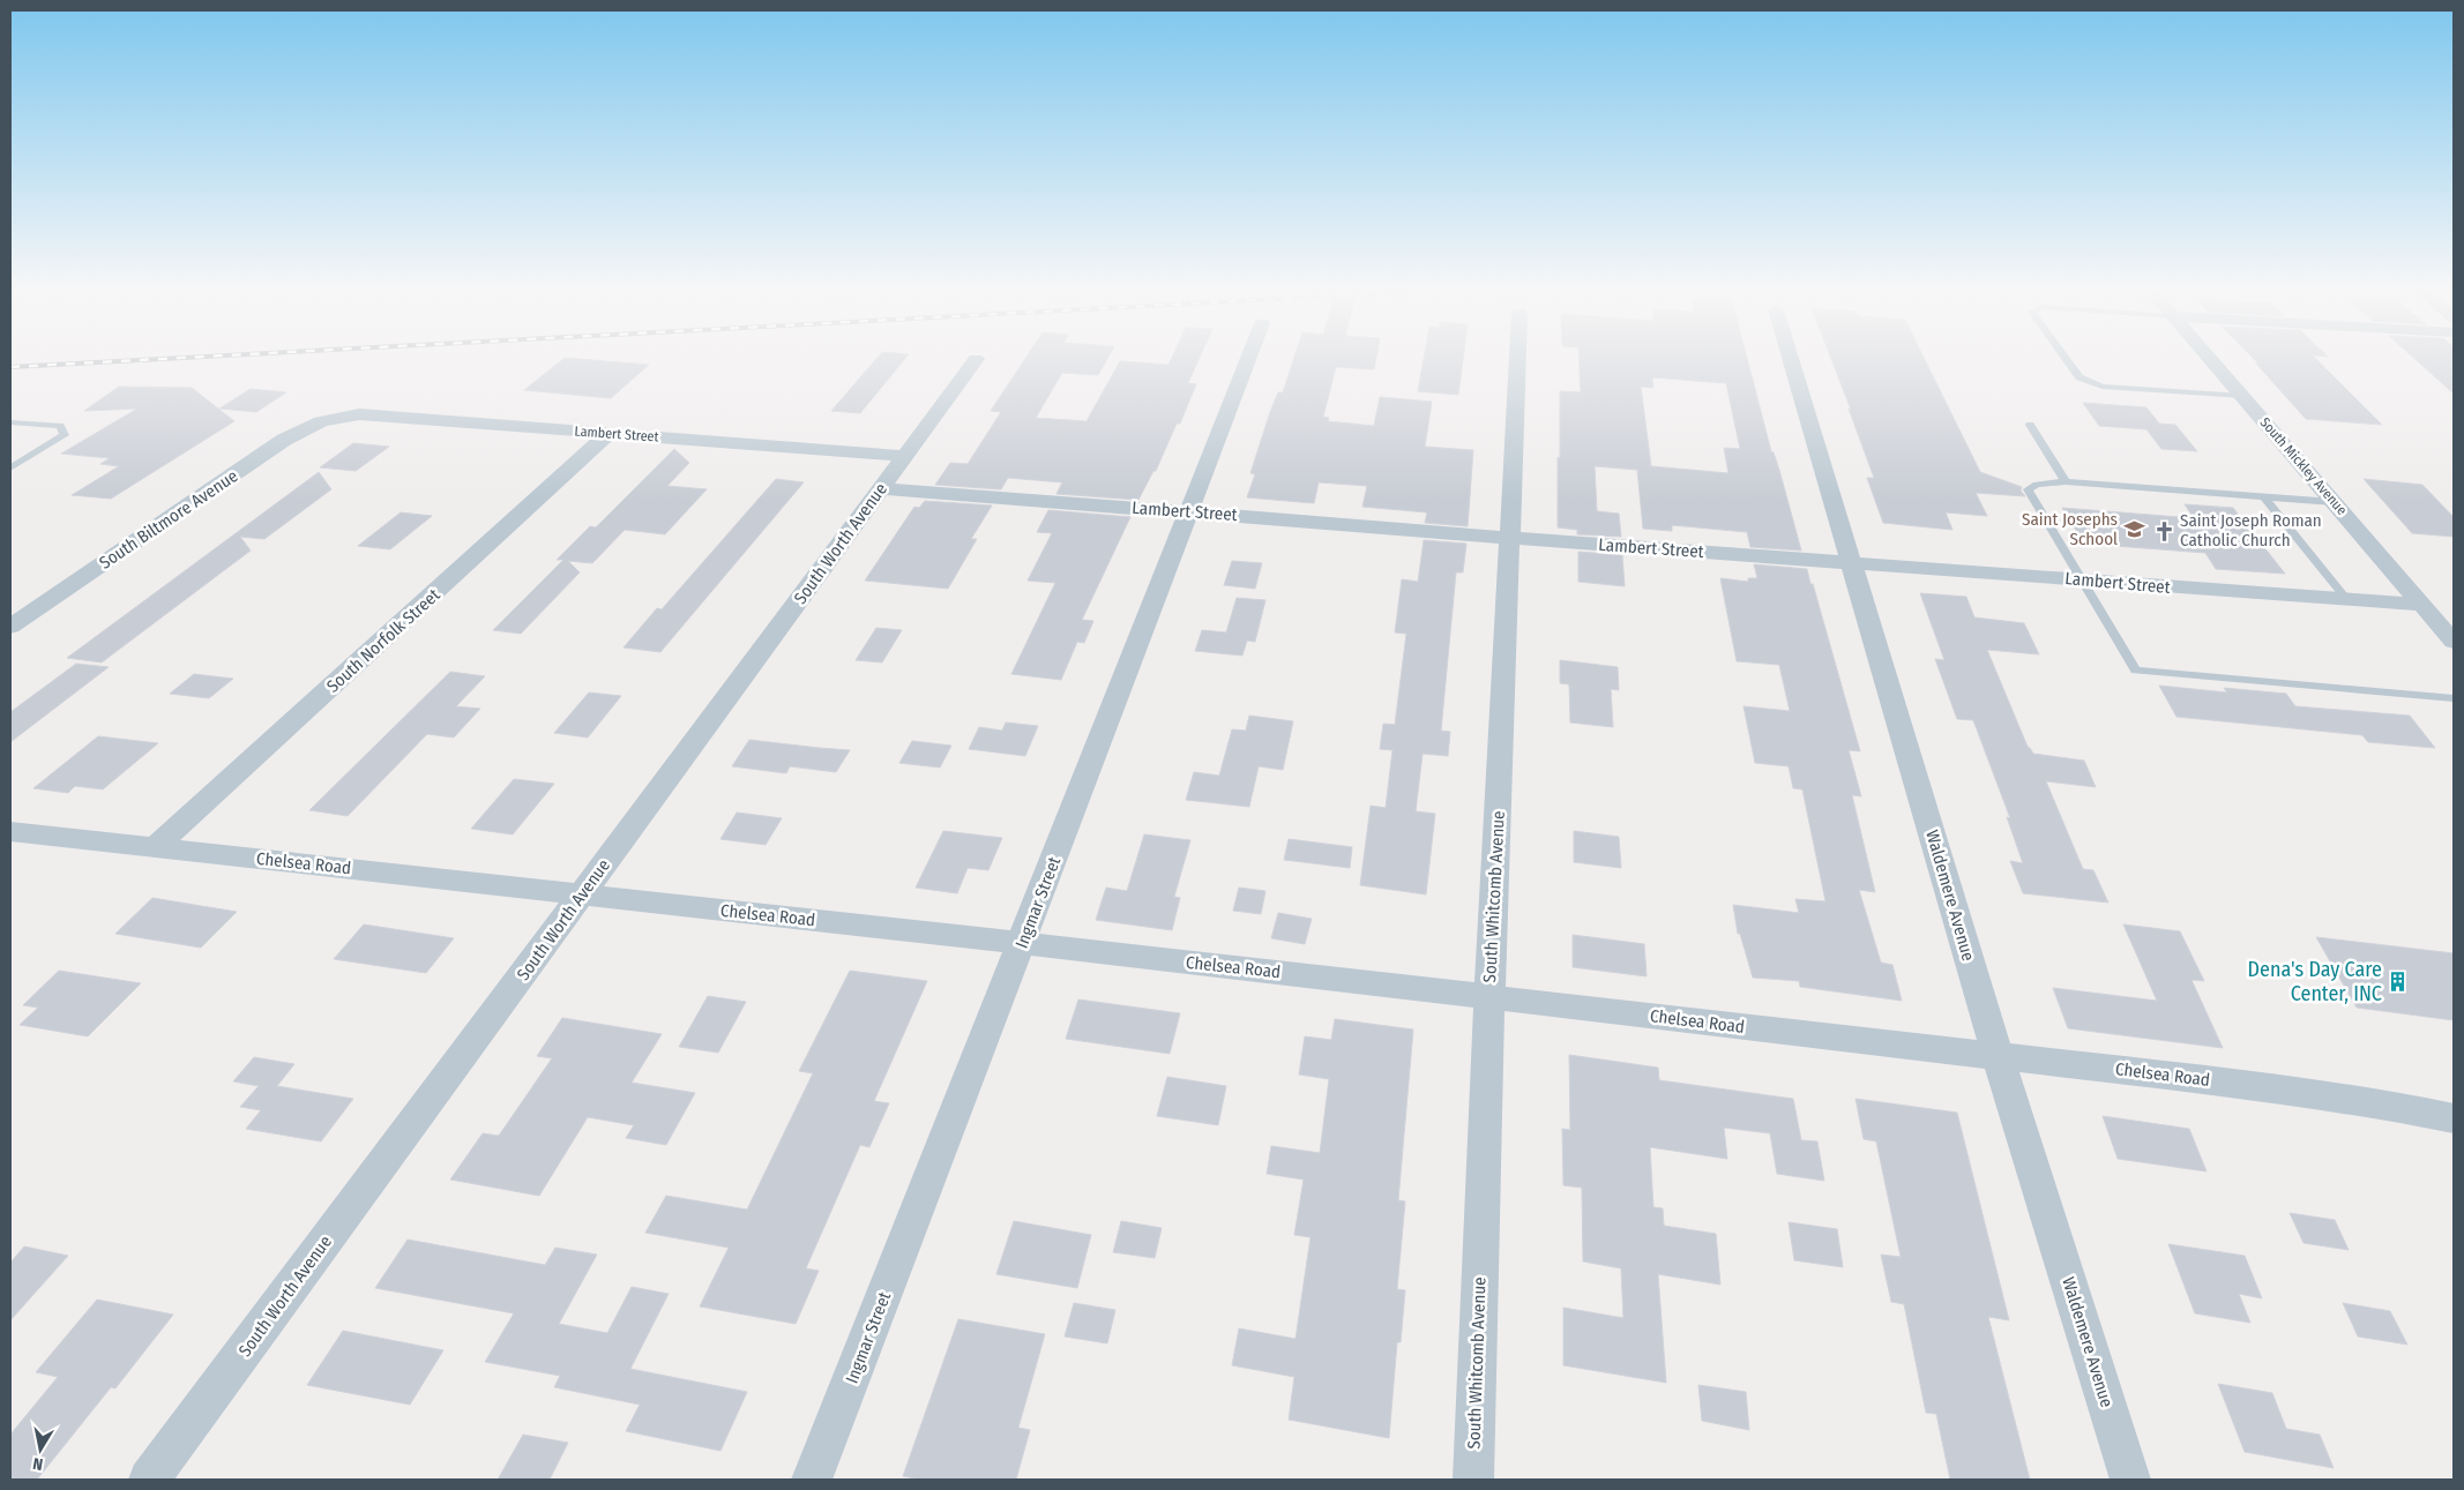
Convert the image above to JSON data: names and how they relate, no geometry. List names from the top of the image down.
{
  "streets": {
    "street": [
      "Lambert Street",
      "South Mickley Avenue",
      "South Biltmore Avenue",
      "South Worth Avenue",
      "South Norfolk Street",
      "Chelsea Road",
      "Waldemere Avenue",
      "South Whitcomb Avenue",
      "Ingmar Street"
    ]
  },
  "crossings": [
    ["Lambert Street", "South Mickley Avenue"],
    ["Lambert Street", "South Biltmore Avenue"],
    ["Lambert Street", "South Worth Avenue"],
    ["Lambert Street", "South Norfolk Street"],
    ["Lambert Street", "Waldemere Avenue"],
    ["Lambert Street", "South Whitcomb Avenue"],
    ["Lambert Street", "Ingmar Street"],
    ["South Worth Avenue", "Chelsea Road"],
    ["South Norfolk Street", "Chelsea Road"],
    ["Chelsea Road", "Waldemere Avenue"],
    ["Chelsea Road", "South Whitcomb Avenue"],
    ["Chelsea Road", "Ingmar Street"]
  ],
  "places": {
    "school or university": ["Saint Josephs School"],
    "church": ["Saint Joseph Roman Catholic Church"],
    "building": ["Dena's Day Care Center, INC"]
  },
  "north": "bottom"
}
